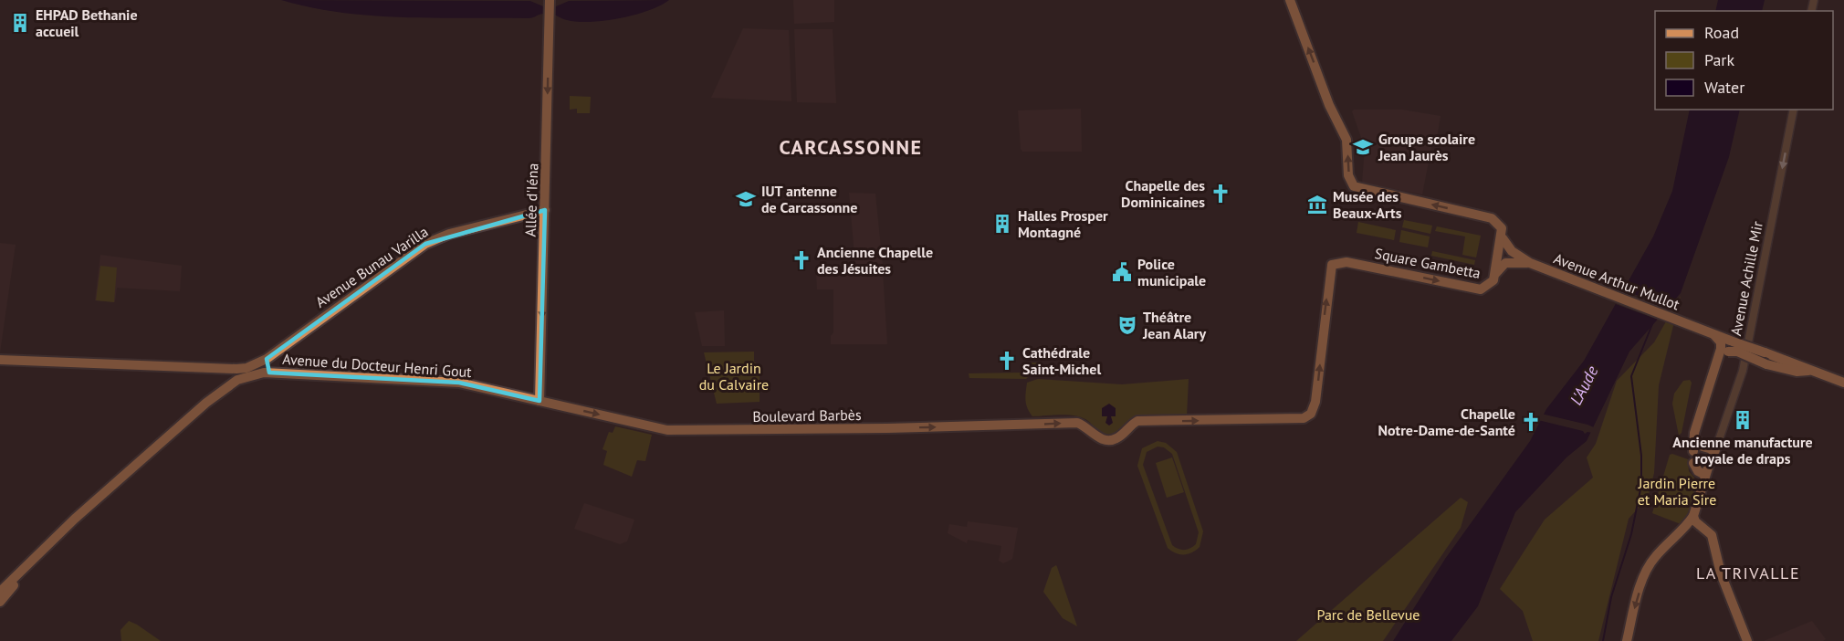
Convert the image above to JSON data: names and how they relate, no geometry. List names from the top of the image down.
{
  "streets": {
    "main road": [
      "Allée d'Iéna",
      "Square Gambetta",
      "Avenue Bunau Varilla",
      "Avenue Arthur Mullot",
      "Avenue du Docteur Henri Gout",
      "Boulevard Barbès"
    ],
    "street": ["Avenue Achille Mir"]
  },
  "crossings": [
    ["Allée d'Iéna", "Avenue Bunau Varilla"],
    ["Allée d'Iéna", "Avenue du Docteur Henri Gout"],
    ["Allée d'Iéna", "Boulevard Barbès"],
    ["Square Gambetta", "Avenue Arthur Mullot"],
    ["Square Gambetta", "Boulevard Barbès"],
    ["Avenue Bunau Varilla", "Avenue du Docteur Henri Gout"],
    ["Avenue du Docteur Henri Gout", "Boulevard Barbès"]
  ],
  "one_way": ["Allée d'Iéna", "Avenue Achille Mir", "Boulevard Barbès"],
  "districts": ["CARCASSONNE", "LA TRIVALLE"],
  "water": ["L'Aude"],
  "parks": ["Le Jardin du Calvaire", "Jardin Pierre et Maria Sire", "Parc de Bellevue"],
  "places": {
    "building": ["EHPAD Bethanie accueil", "Halles Prosper Montagné", "Ancienne manufacture royale de draps"],
    "school or university": ["Groupe scolaire Jean Jaurès", "IUT antenne de Carcassonne"],
    "church": [
      "Chapelle des Dominicaines",
      "Ancienne Chapelle des Jésuites",
      "Cathédrale Saint-Michel",
      "Chapelle Notre-Dame-de-Santé"
    ],
    "museum": ["Musée des Beaux-Arts"],
    "public building": ["Police municipale"],
    "theatre": ["Théâtre Jean Alary"]
  },
  "legend": ["Road", "Park", "Water"]
}
